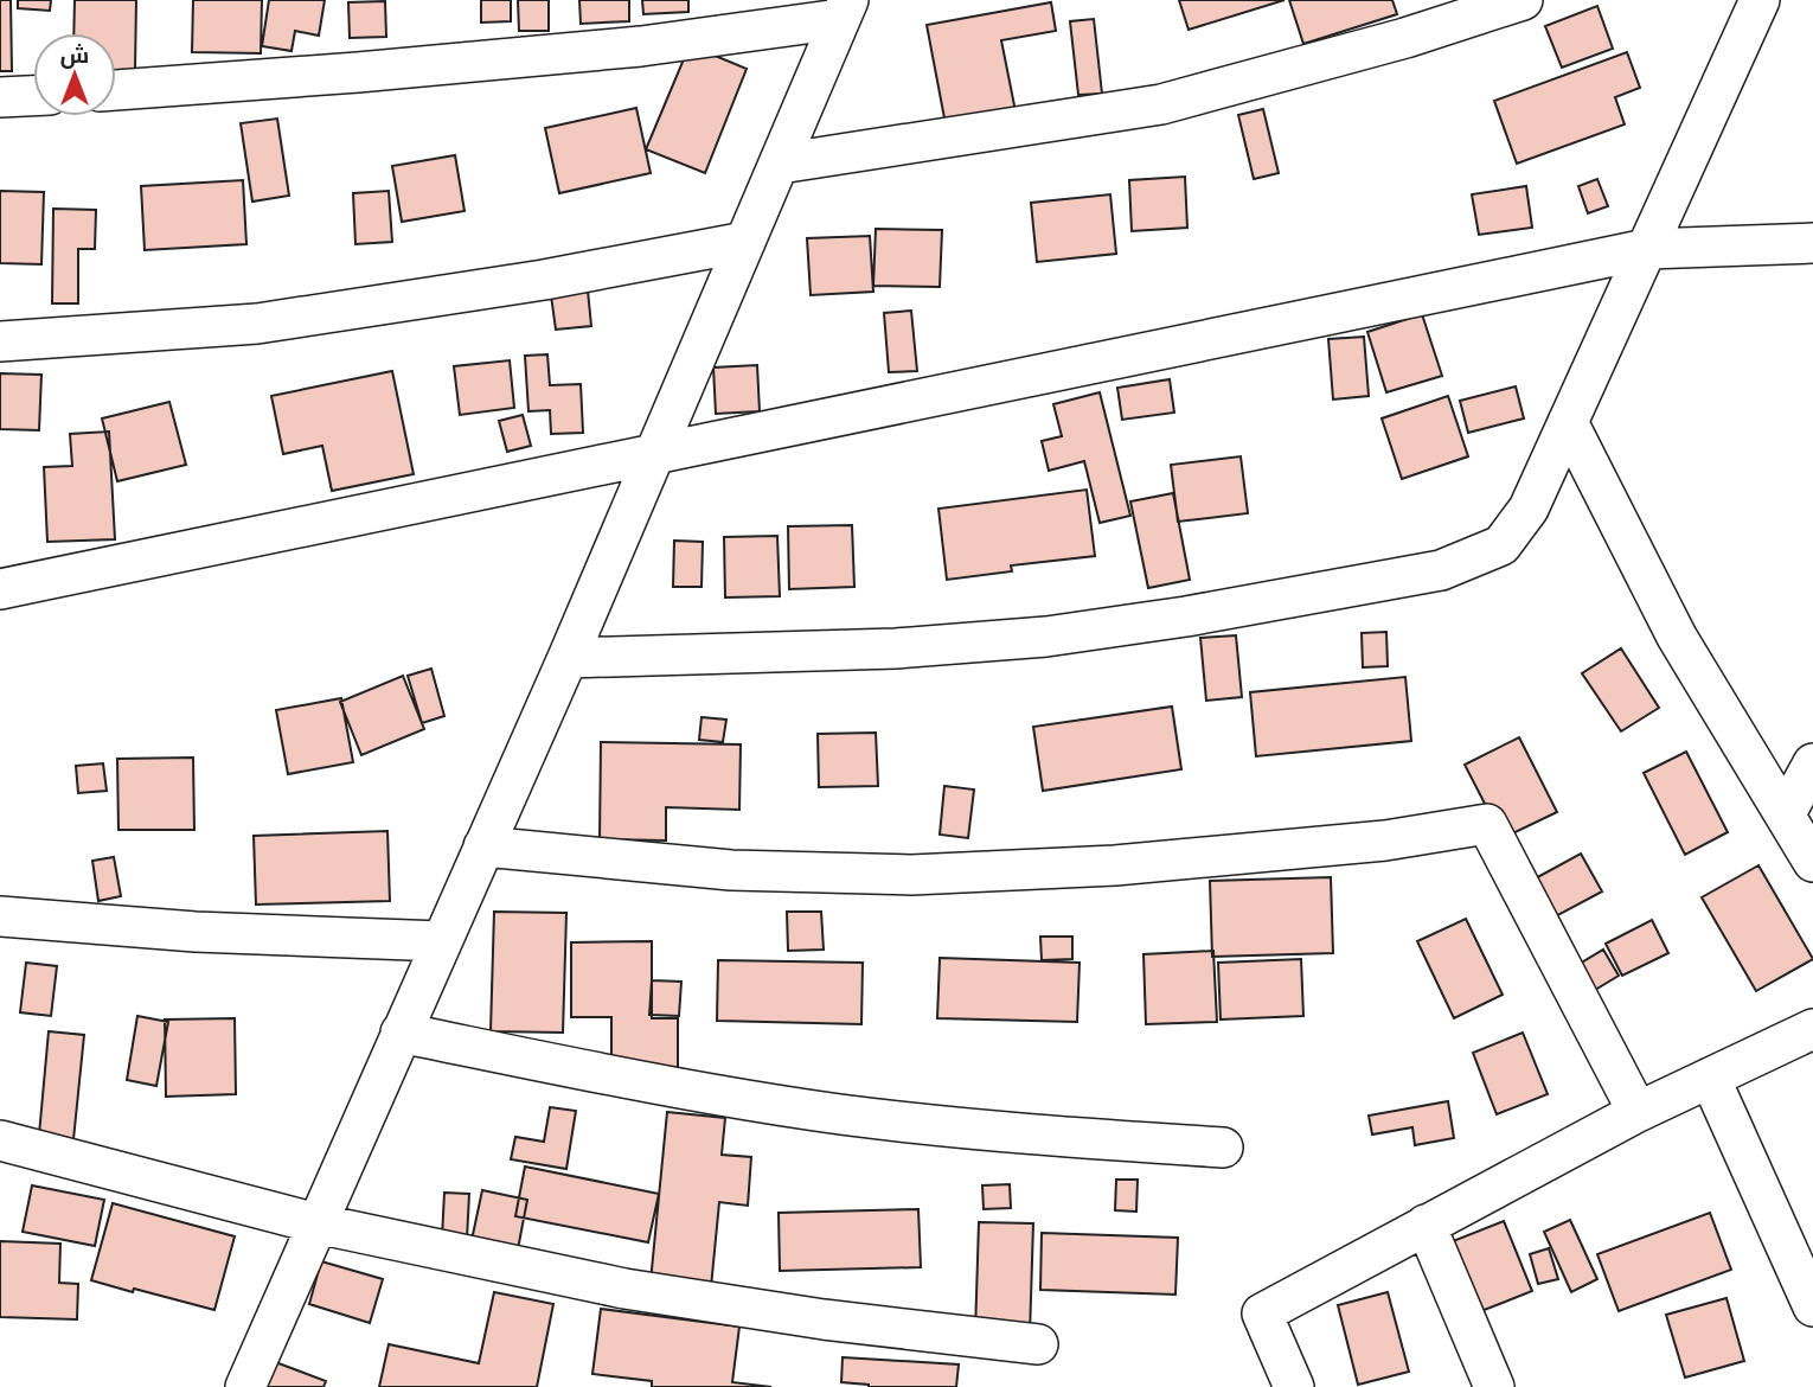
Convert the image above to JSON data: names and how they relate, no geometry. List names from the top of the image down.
{
  "north": "top"
}
